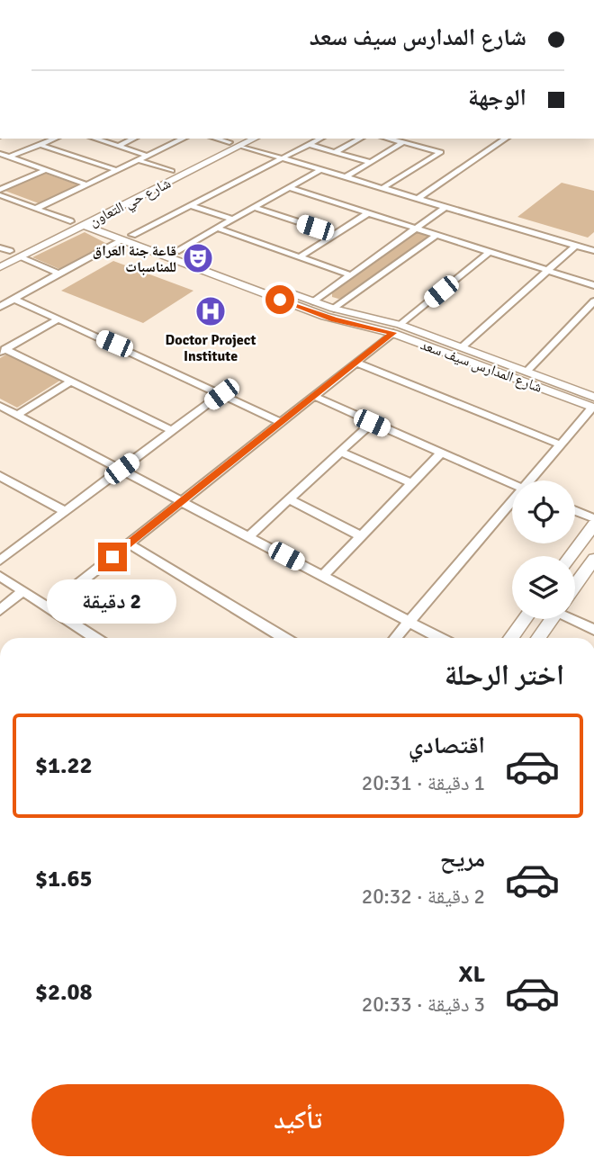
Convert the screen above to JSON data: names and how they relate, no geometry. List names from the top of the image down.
{
  "streets": {
    "main road": ["شارع حي التعاون", "شارع المدارس سيف سعد"]
  },
  "crossings": [
    ["شارع حي التعاون", "شارع المدارس سيف سعد"]
  ],
  "places": {
    "theatre": ["قاعة جنة العراق للمناسبات"],
    "hospital": ["Doctor Project Institute"]
  },
  "page": {
    "banner": ["شارع المدارس سيف سعد", "الوجهة"],
    "bubble": "2 دقيقة",
    "heading": "اختر الرحلة",
    "list": [
      {
        "name": "اقتصادي",
        "note": "1 دقيقة · 20:31",
        "value": "$1.22"
      },
      {
        "name": "مريح",
        "note": "2 دقيقة · 20:32",
        "value": "$1.65"
      },
      {
        "name": "XL",
        "note": "3 دقيقة · 20:33",
        "value": "$2.08"
      }
    ],
    "buttons": "تأكيد"
  }
}
